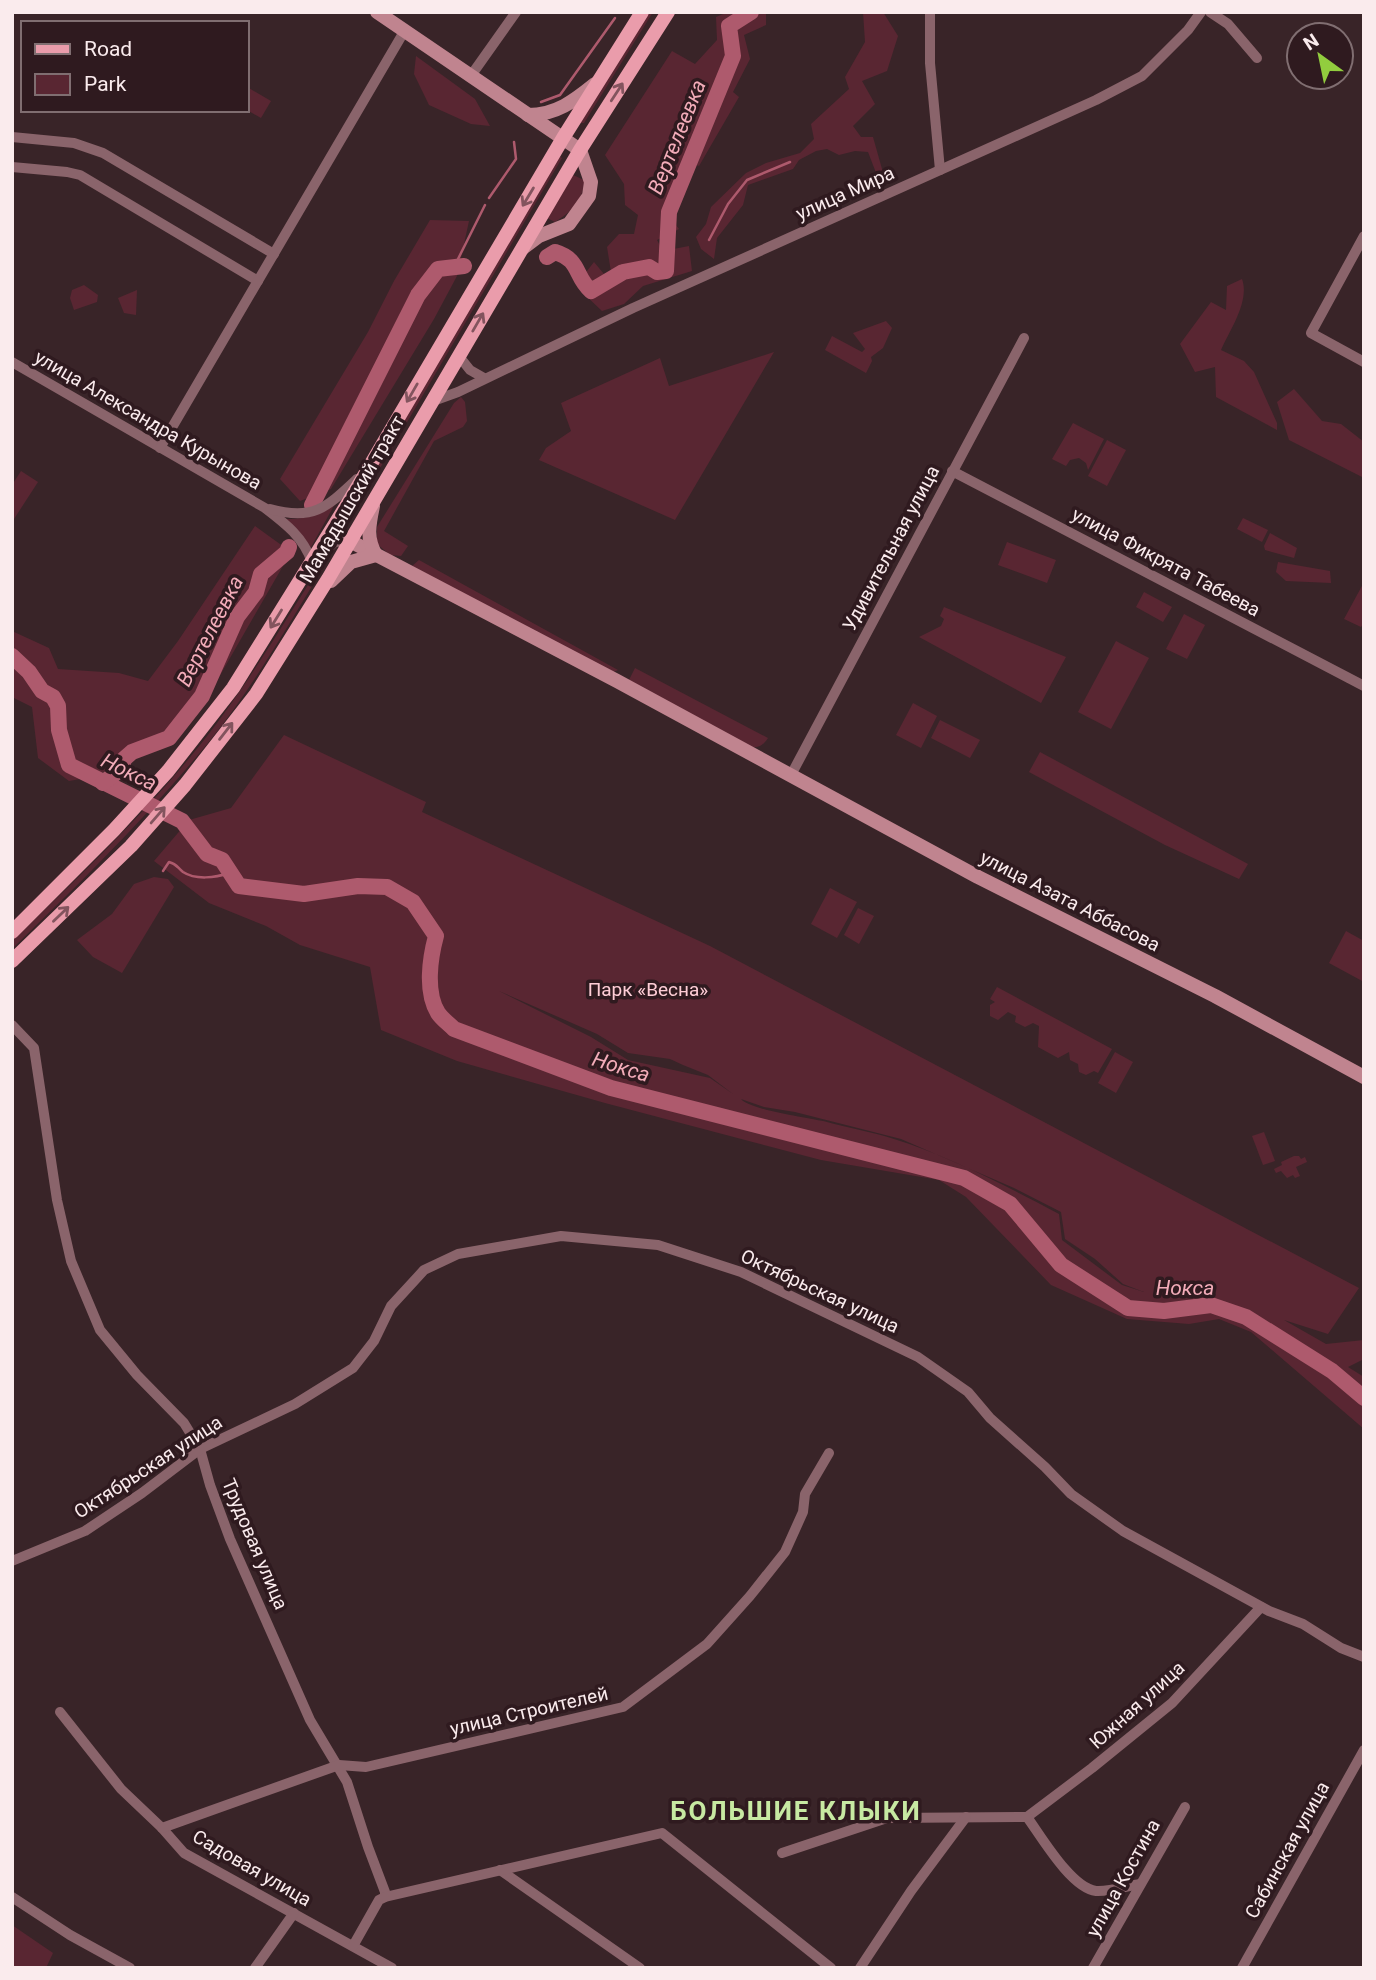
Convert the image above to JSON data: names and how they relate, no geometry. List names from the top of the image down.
{
  "streets": {
    "main road": ["Мамадышский тракт"],
    "street": [
      "улица Мира",
      "улица Александра Курынова",
      "Удивительная улица",
      "улица Фикрята Табеева",
      "улица Азата Аббасова",
      "Октябрьская улица",
      "Трудовая улица",
      "Южная улица",
      "улица Строителей",
      "Сабинская улица",
      "Садовая улица",
      "улица Костина"
    ]
  },
  "crossings": [
    ["улица Мира", "Мамадышский тракт"],
    ["улица Александра Курынова", "Мамадышский тракт"],
    ["Мамадышский тракт", "улица Азата Аббасова"],
    ["Удивительная улица", "улица Фикрята Табеева"],
    ["Удивительная улица", "улица Азата Аббасова"],
    ["Октябрьская улица", "Трудовая улица"],
    ["Октябрьская улица", "Южная улица"],
    ["Трудовая улица", "улица Строителей"],
    ["улица Строителей", "Садовая улица"]
  ],
  "districts": ["БОЛЬШИЕ КЛЫКИ"],
  "water": ["Вертелеевка", "Нокса"],
  "parks": ["Парк «Весна»"],
  "legend": ["Road", "Park"],
  "north": "top left"
}
